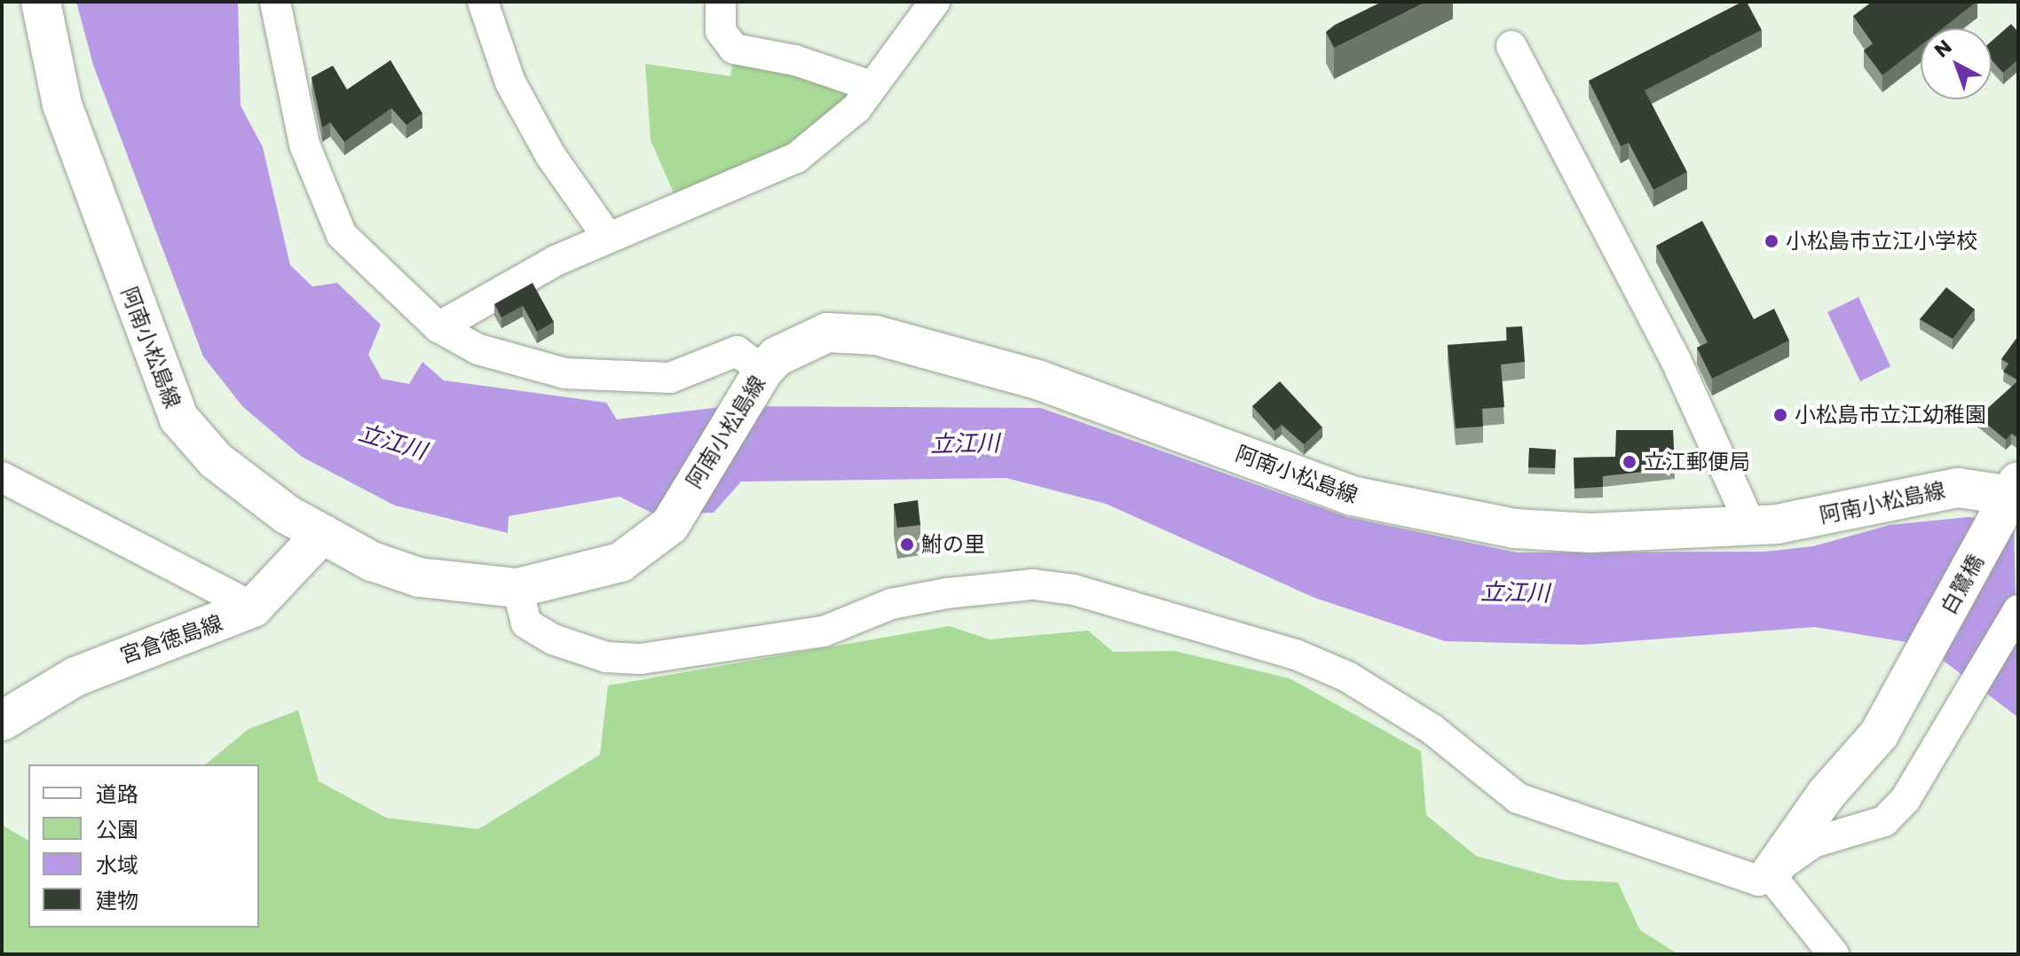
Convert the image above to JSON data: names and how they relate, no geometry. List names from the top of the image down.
{
  "streets": {
    "main road": ["阿南小松島線", "白鷺橋", "宮倉徳島線"]
  },
  "crossings": [
    ["阿南小松島線", "白鷺橋"],
    ["阿南小松島線", "宮倉徳島線"]
  ],
  "water": ["立江川"],
  "places": [
    "小松島市立江小学校",
    "小松島市立江幼稚園",
    "立江郵便局",
    "鮒の里"
  ],
  "legend": [
    "道路",
    "公園",
    "水域",
    "建物"
  ],
  "north": "top left"
}
